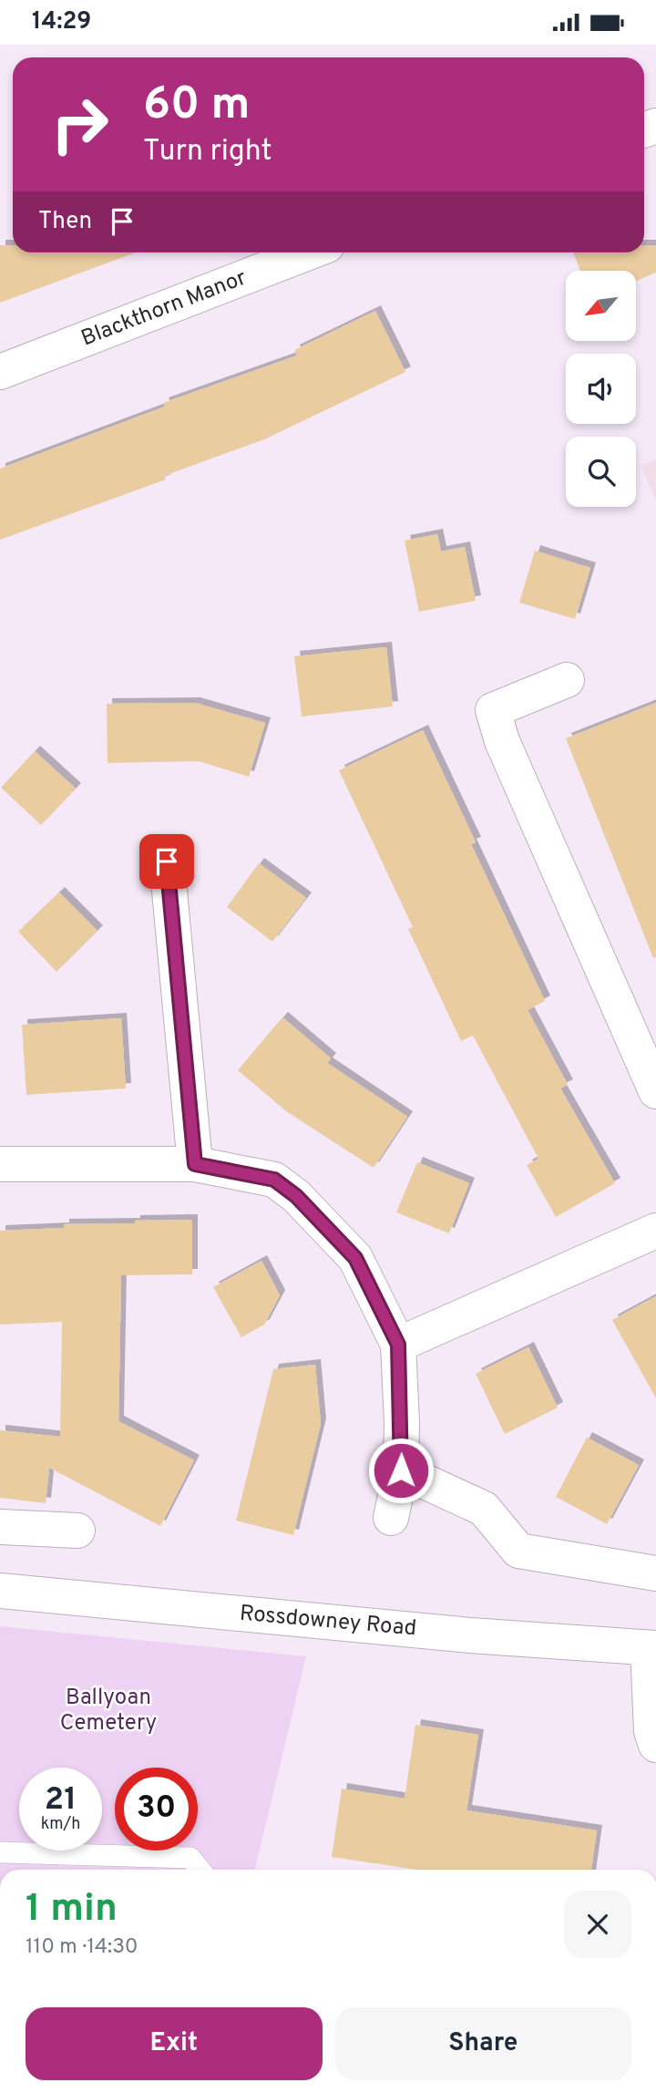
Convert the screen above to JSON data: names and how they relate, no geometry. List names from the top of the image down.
{
  "streets": {
    "street": ["Blackthorn Manor", "Rossdowney Road"]
  },
  "parks": ["Ballyoan Cemetery"],
  "north": "bottom left",
  "page": {
    "status": "14:29",
    "turn": ["60 m", "Turn right"],
    "then": "Then",
    "speed": "21 km/h",
    "limit": "30",
    "heading": ["1 min", "110 m · 14:30"],
    "buttons": ["Exit", "Share"]
  }
}
